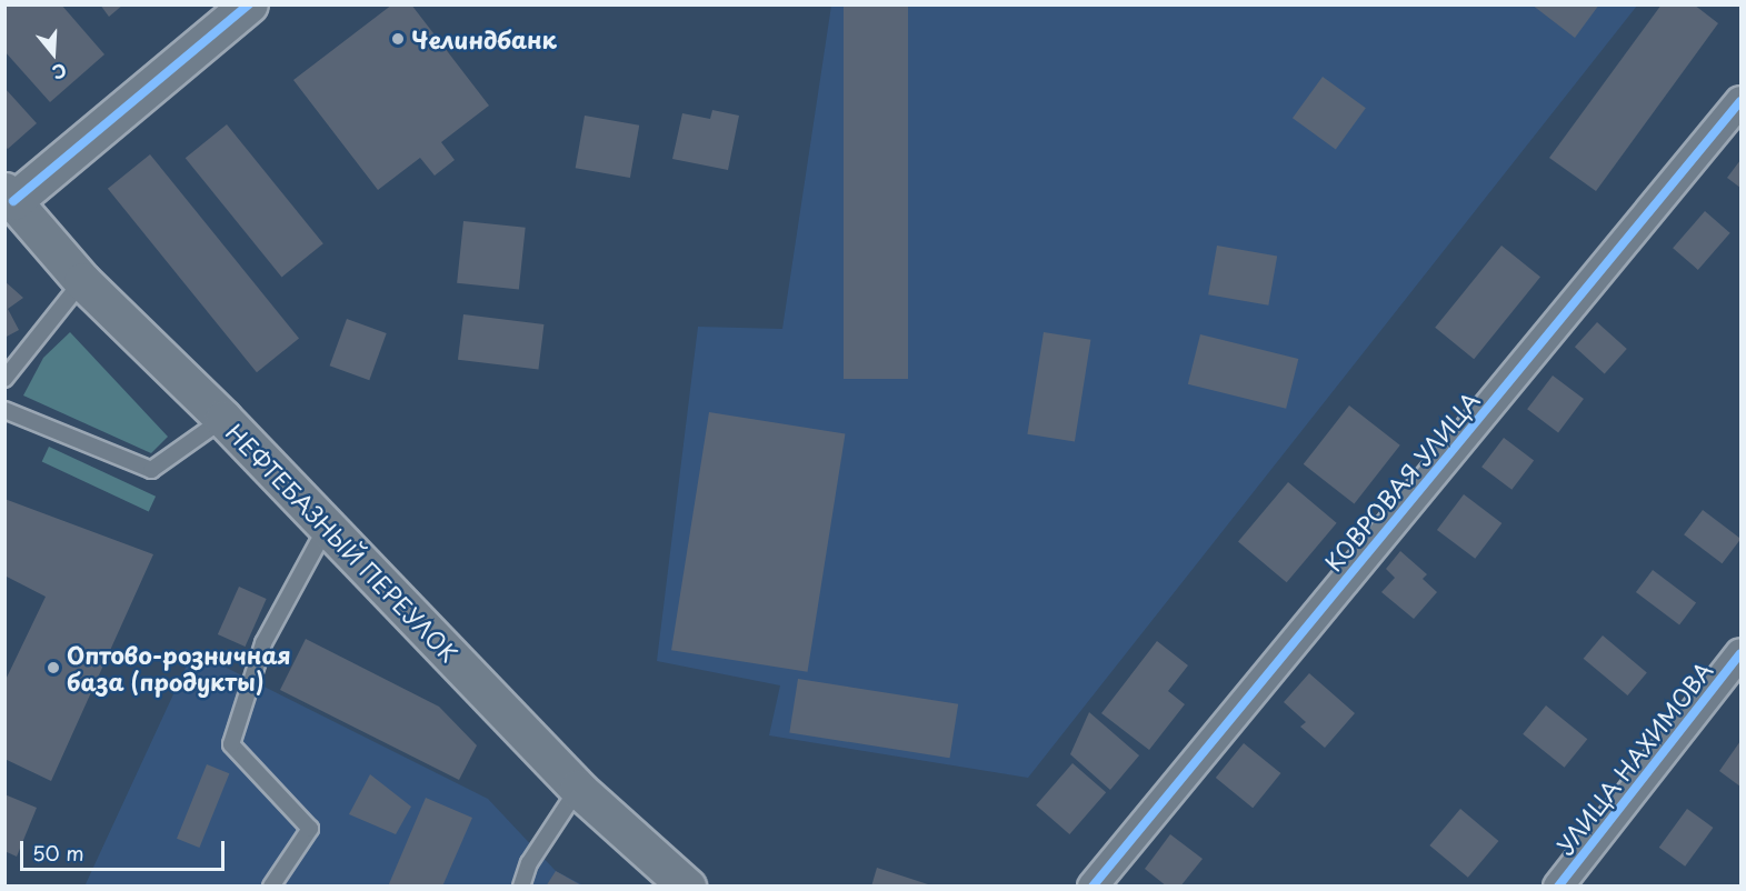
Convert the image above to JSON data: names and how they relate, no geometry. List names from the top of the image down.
{
  "streets": {
    "main road": ["НЕФТЕБАЗНЫЙ ПЕРЕУЛОК"],
    "street": ["КОВРОВАЯ УЛИЦА", "УЛИЦА НАХИМОВА"]
  },
  "places": ["Челиндбанк", "Оптово-розничная база (продукты)"],
  "scale_bar": "50 m",
  "north": "bottom"
}
